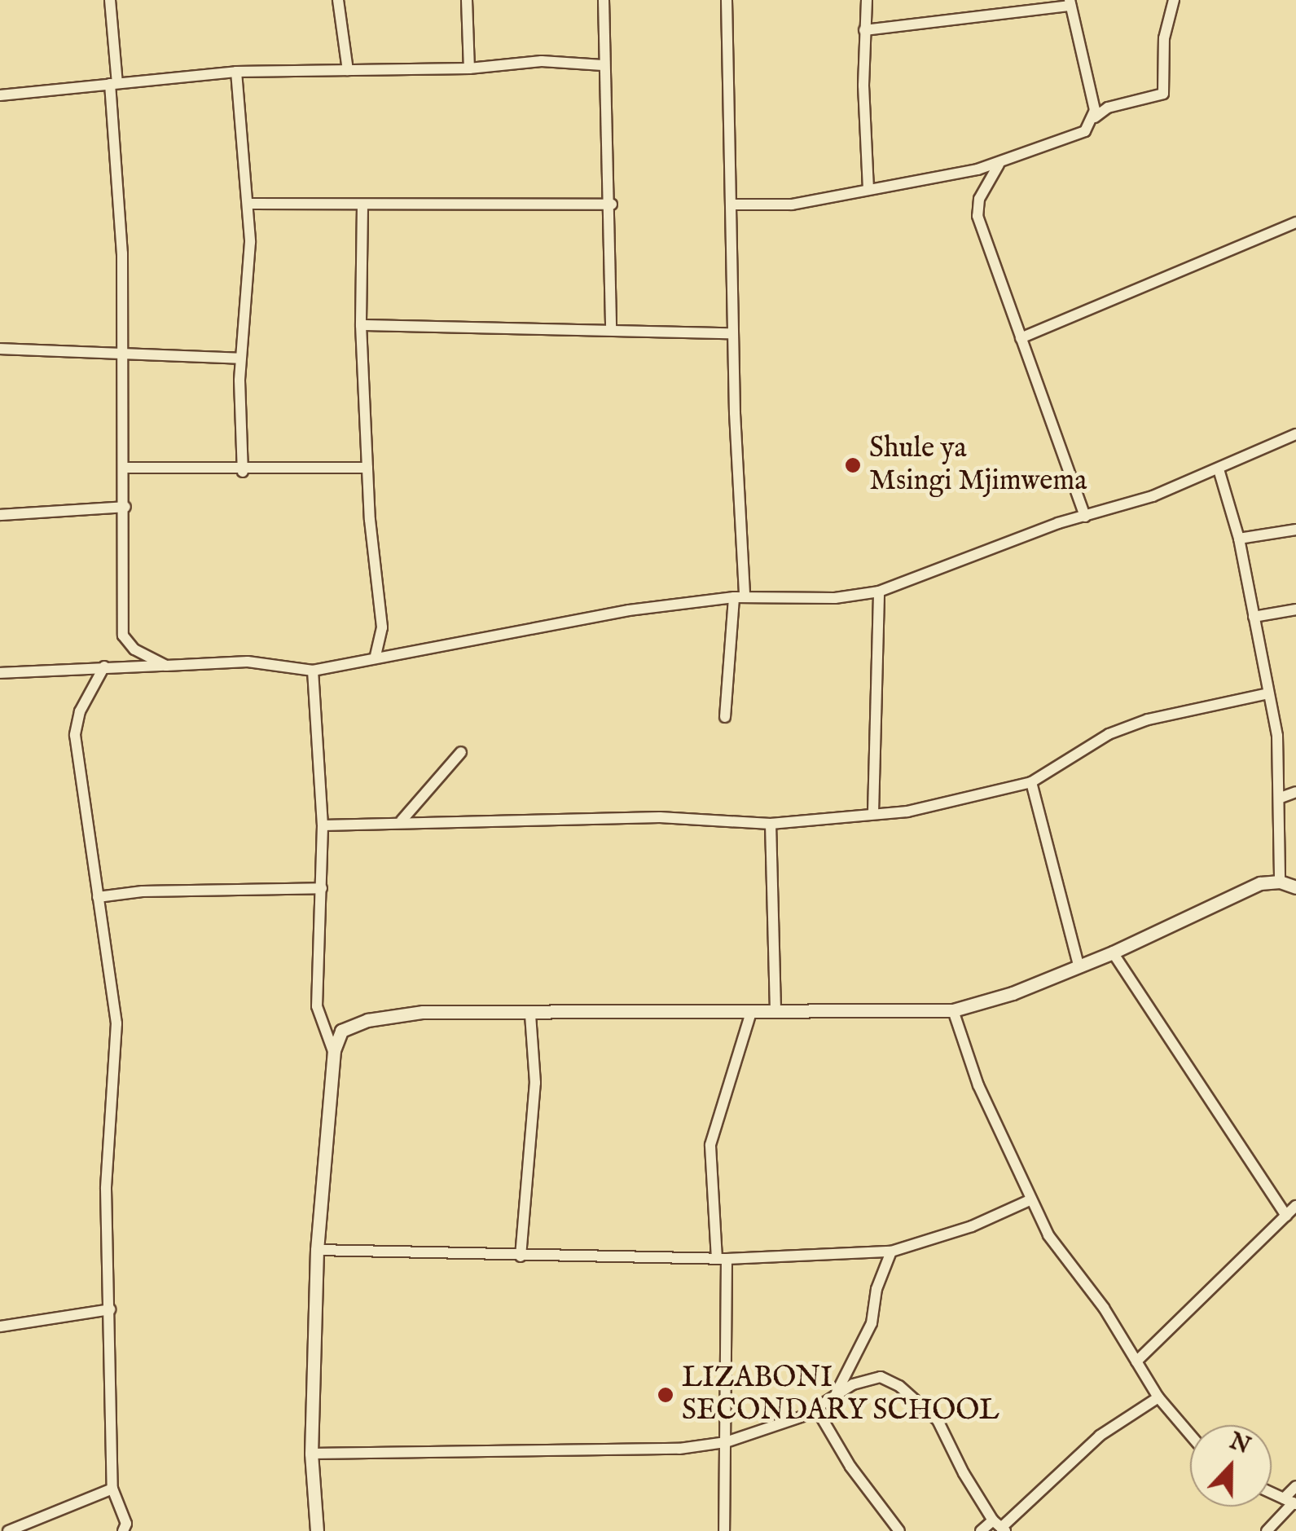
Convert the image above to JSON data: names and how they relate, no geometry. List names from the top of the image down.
{
  "places": ["Shule ya Msingi Mjimwema", "LIZABONI SECONDARY SCHOOL"],
  "north": "top"
}
